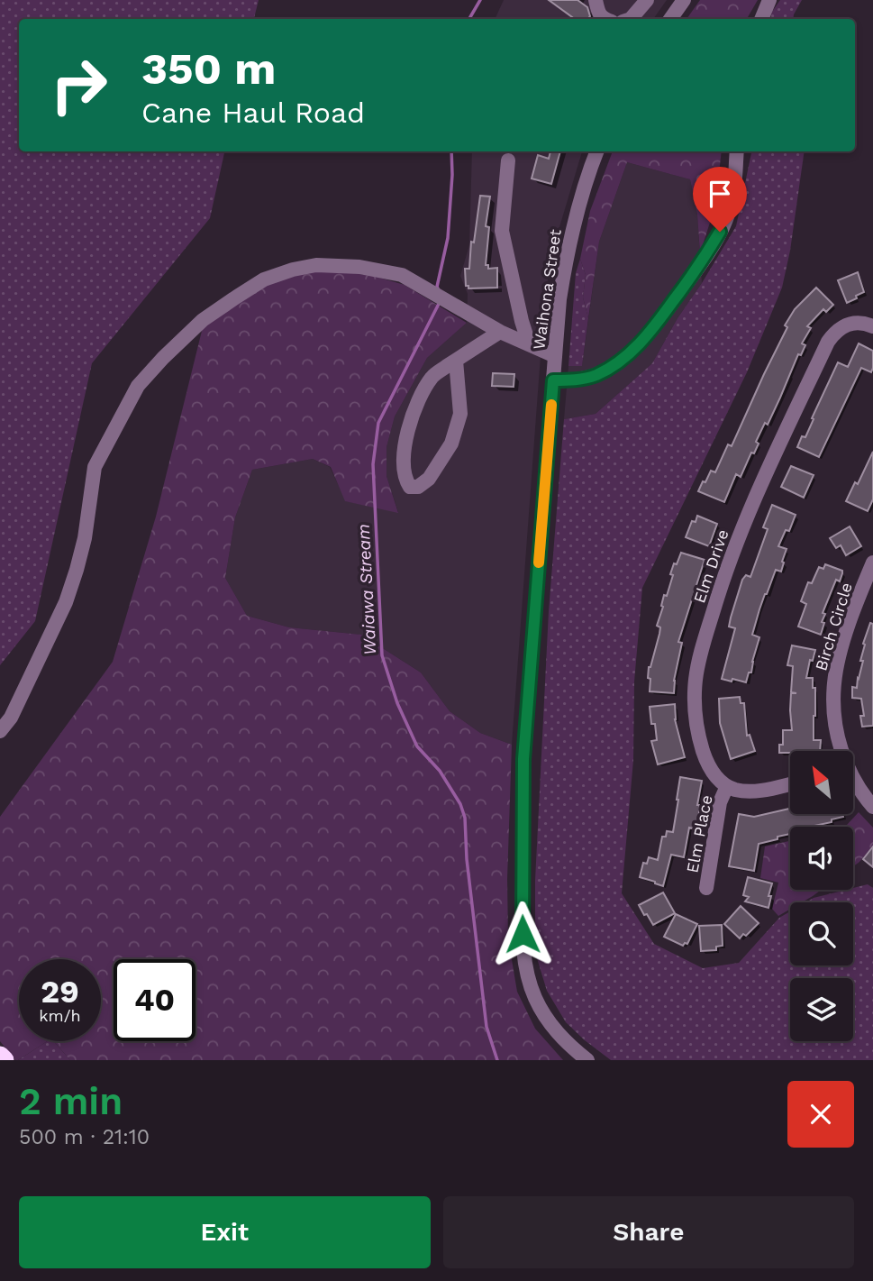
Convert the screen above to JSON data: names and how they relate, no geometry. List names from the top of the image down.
{
  "streets": {
    "street": [
      "Waihona Street",
      "Elm Drive",
      "Birch Circle",
      "Elm Place"
    ]
  },
  "crossings": [
    ["Elm Drive", "Elm Place"]
  ],
  "water": ["Waiawa Stream"],
  "north": "top left",
  "page": {
    "turn": ["350 m", "Cane Haul Road"],
    "speed": "29 km/h",
    "limit": "40",
    "heading": ["2 min", "500 m · 21:10"],
    "buttons": ["Exit", "Share"]
  }
}
